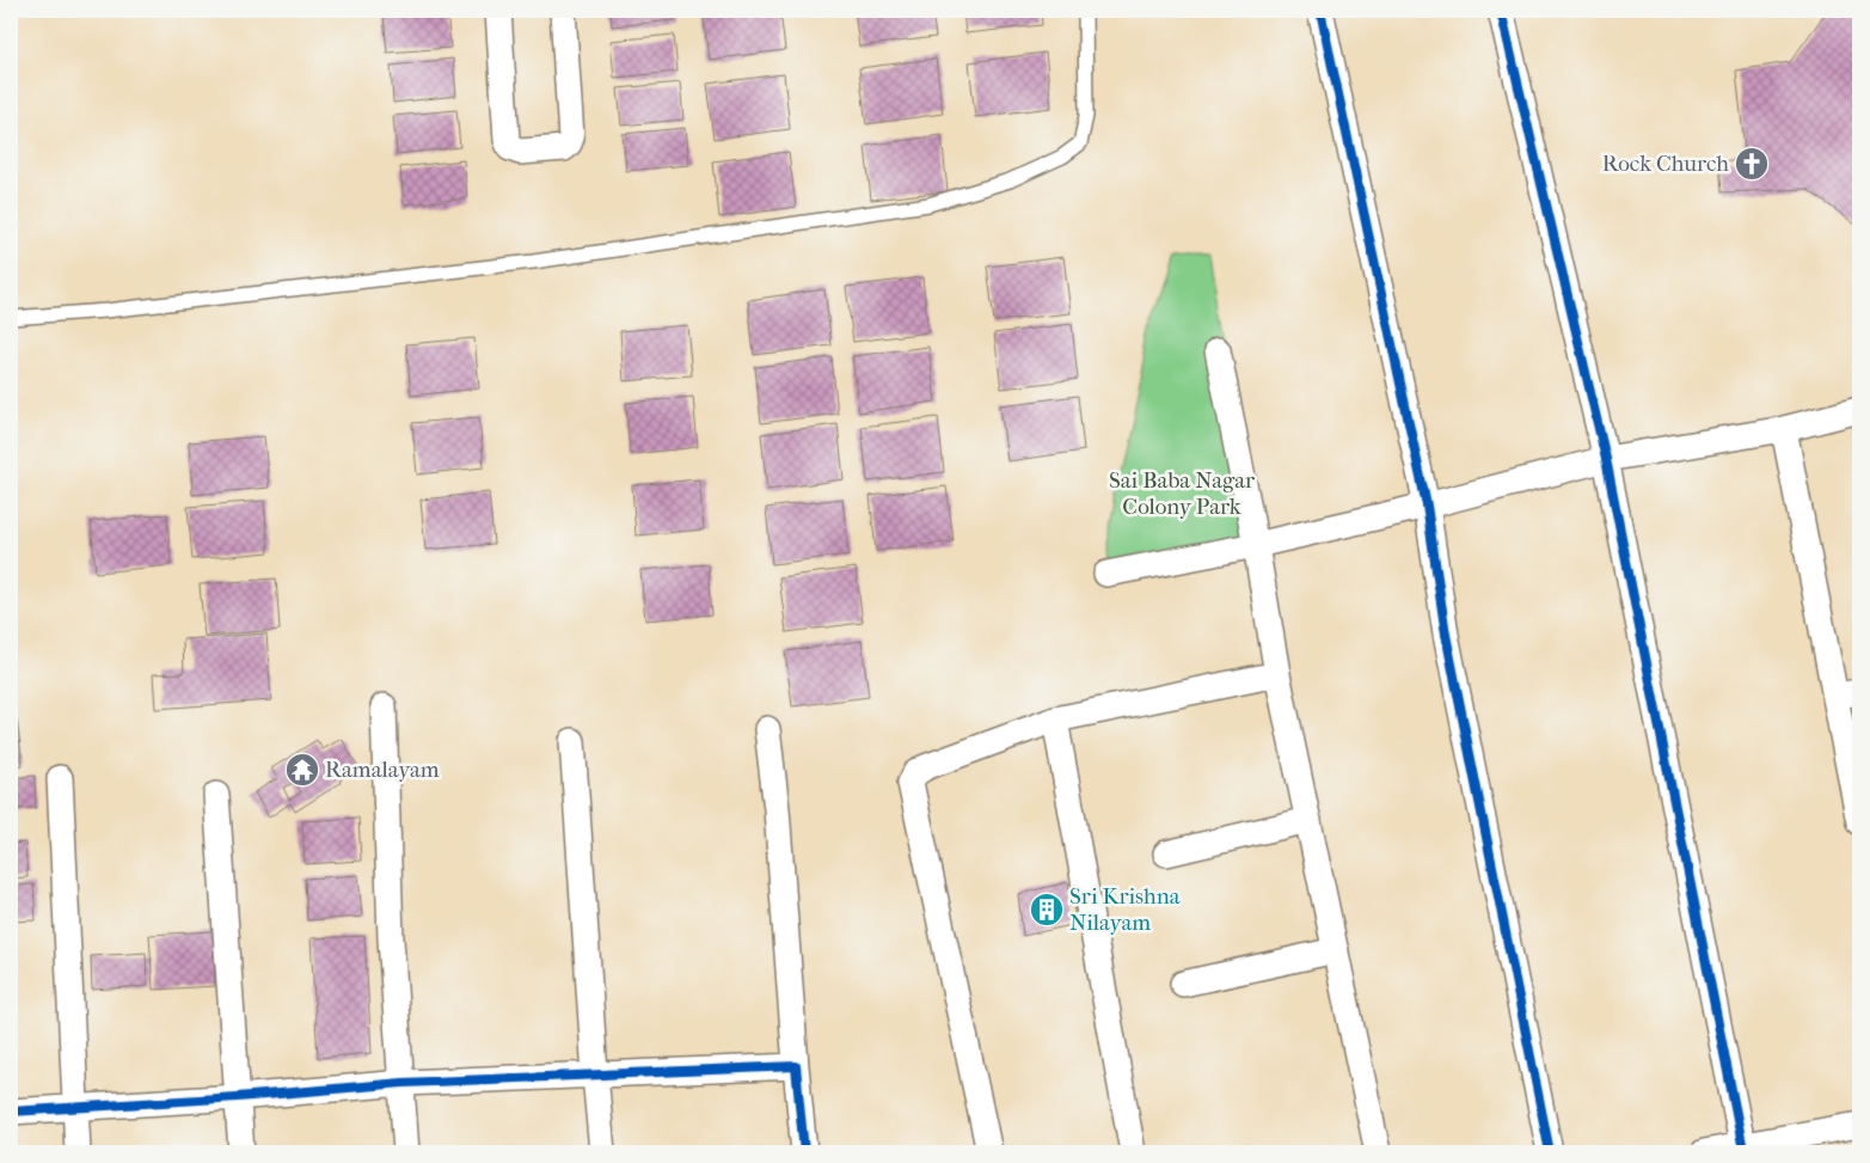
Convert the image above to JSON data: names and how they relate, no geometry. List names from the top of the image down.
{
  "parks": ["Sai Baba Nagar Colony Park"],
  "places": {
    "church": ["Rock Church"],
    "temple": ["Ramalayam"],
    "building": ["Sri Krishna Nilayam"]
  }
}
